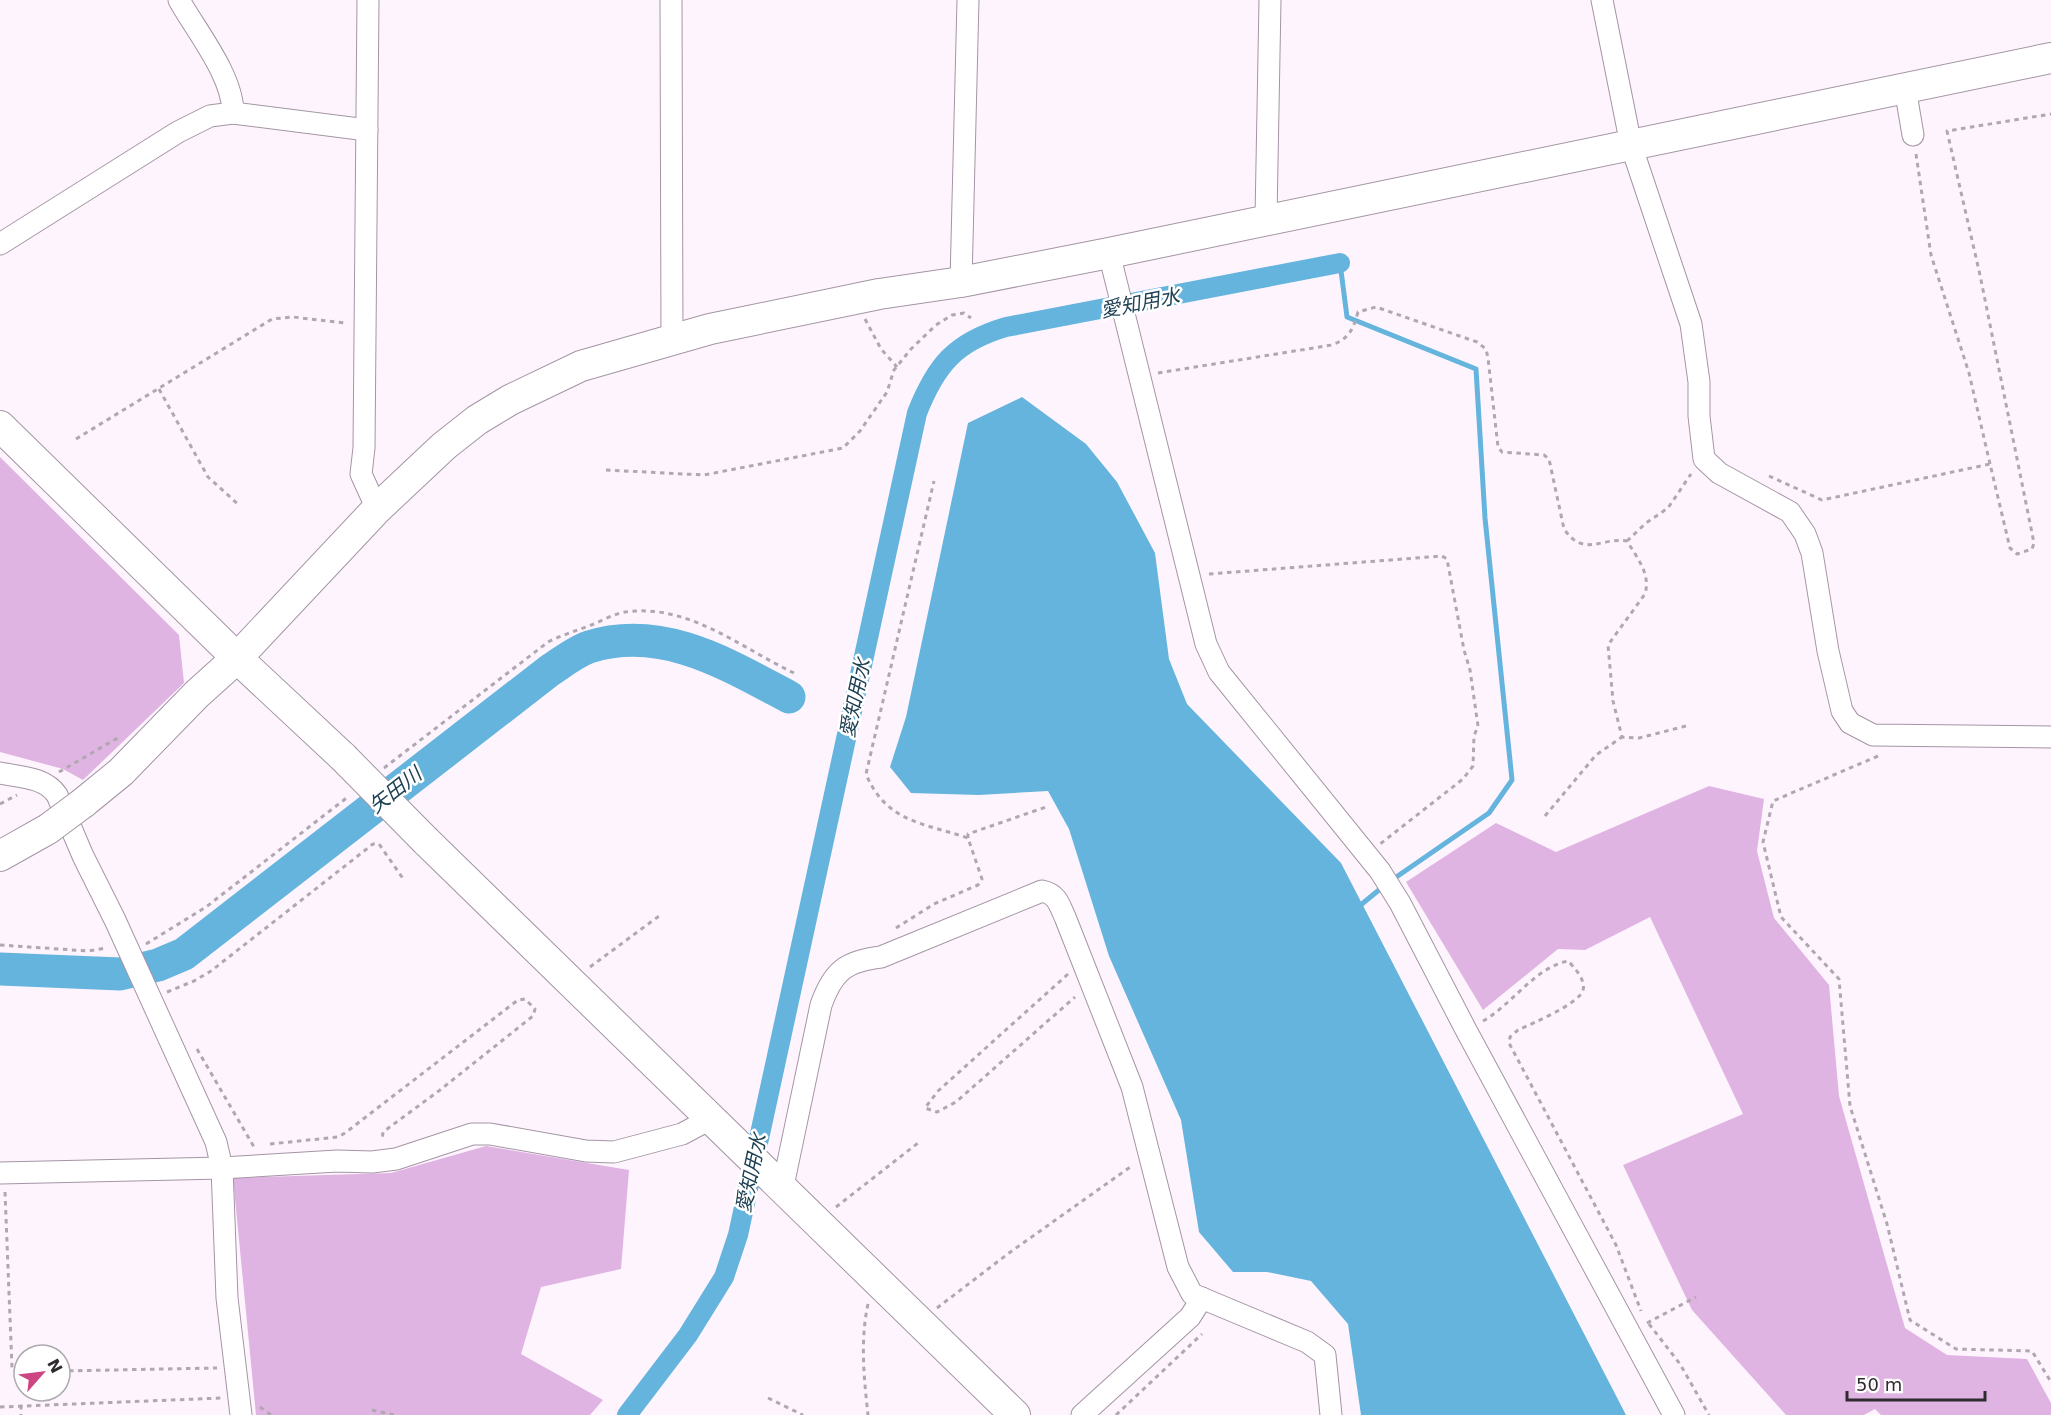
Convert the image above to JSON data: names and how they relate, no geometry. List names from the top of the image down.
{
  "water": ["愛知用水", "矢田川"],
  "scale_bar": "50 m",
  "north": "top right"
}
